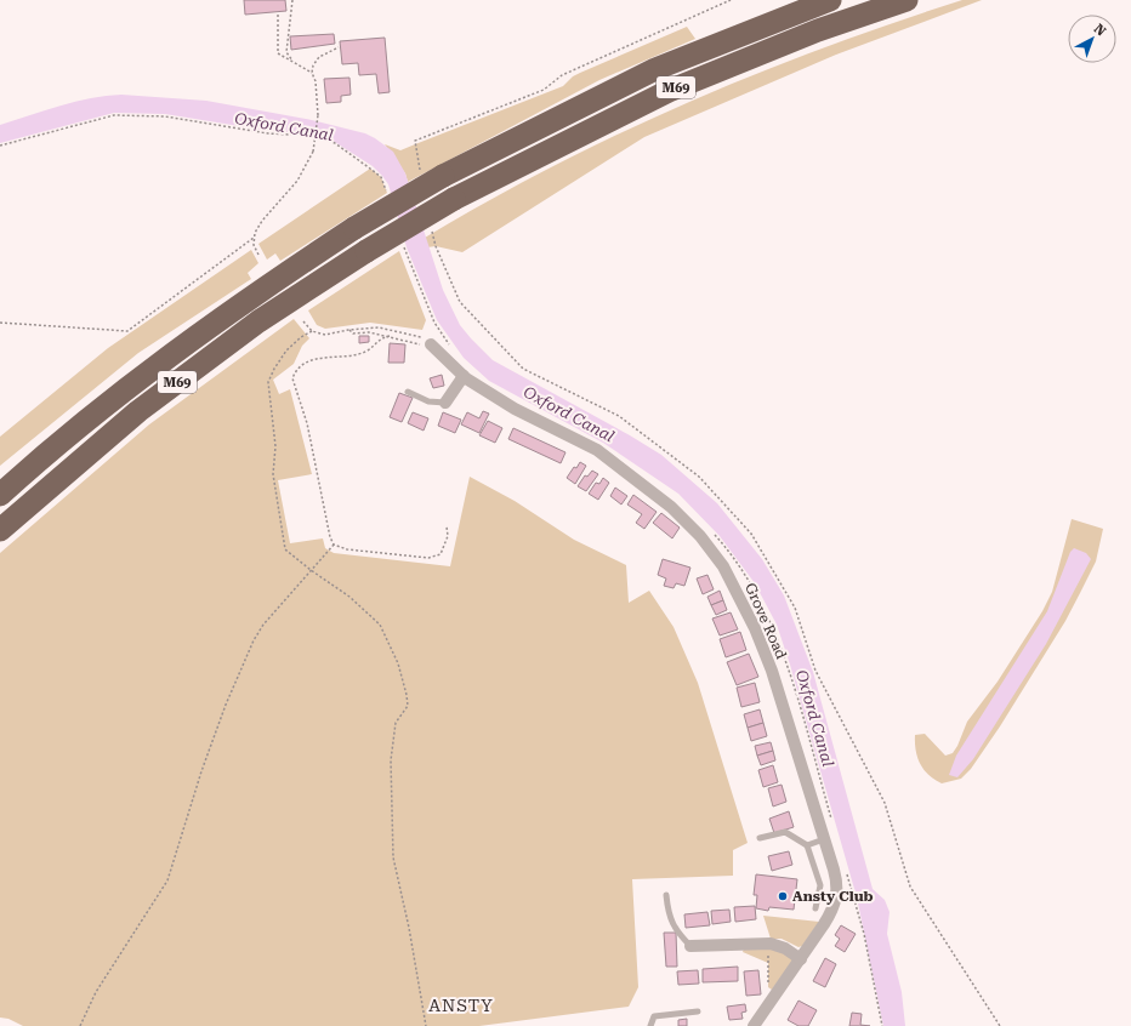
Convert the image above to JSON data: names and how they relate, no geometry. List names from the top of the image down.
{
  "streets": {
    "highway": ["M69"],
    "street": ["Grove Road"]
  },
  "districts": ["ANSTY"],
  "water": ["Oxford Canal"],
  "places": ["Ansty Club"],
  "north": "top right"
}
